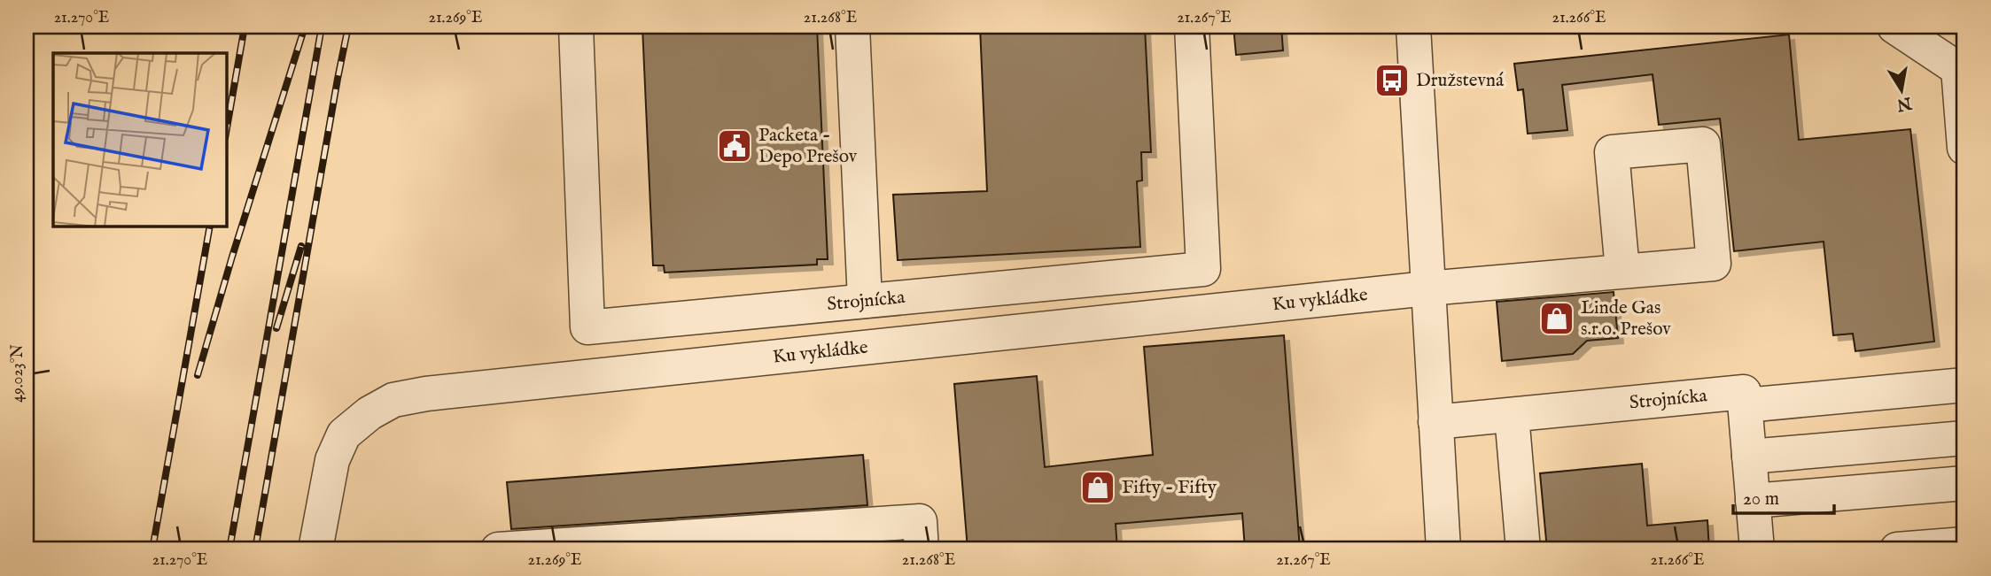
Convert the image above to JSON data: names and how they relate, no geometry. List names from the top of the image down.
{
  "streets": {
    "street": ["Ku vykládke", "Strojnícka"]
  },
  "places": {
    "bus stop": ["Družstevná"],
    "public building": ["Packeta - Depo Prešov"],
    "shop": ["Linde Gas s.r.o. Prešov", "Fifty - Fifty"]
  },
  "scale_bar": "20 m",
  "north": "bottom",
  "coordinates": [
    "21.270°E",
    "21.269°E",
    "21.268°E",
    "21.267°E",
    "21.266°E",
    "49.023°N"
  ]
}
